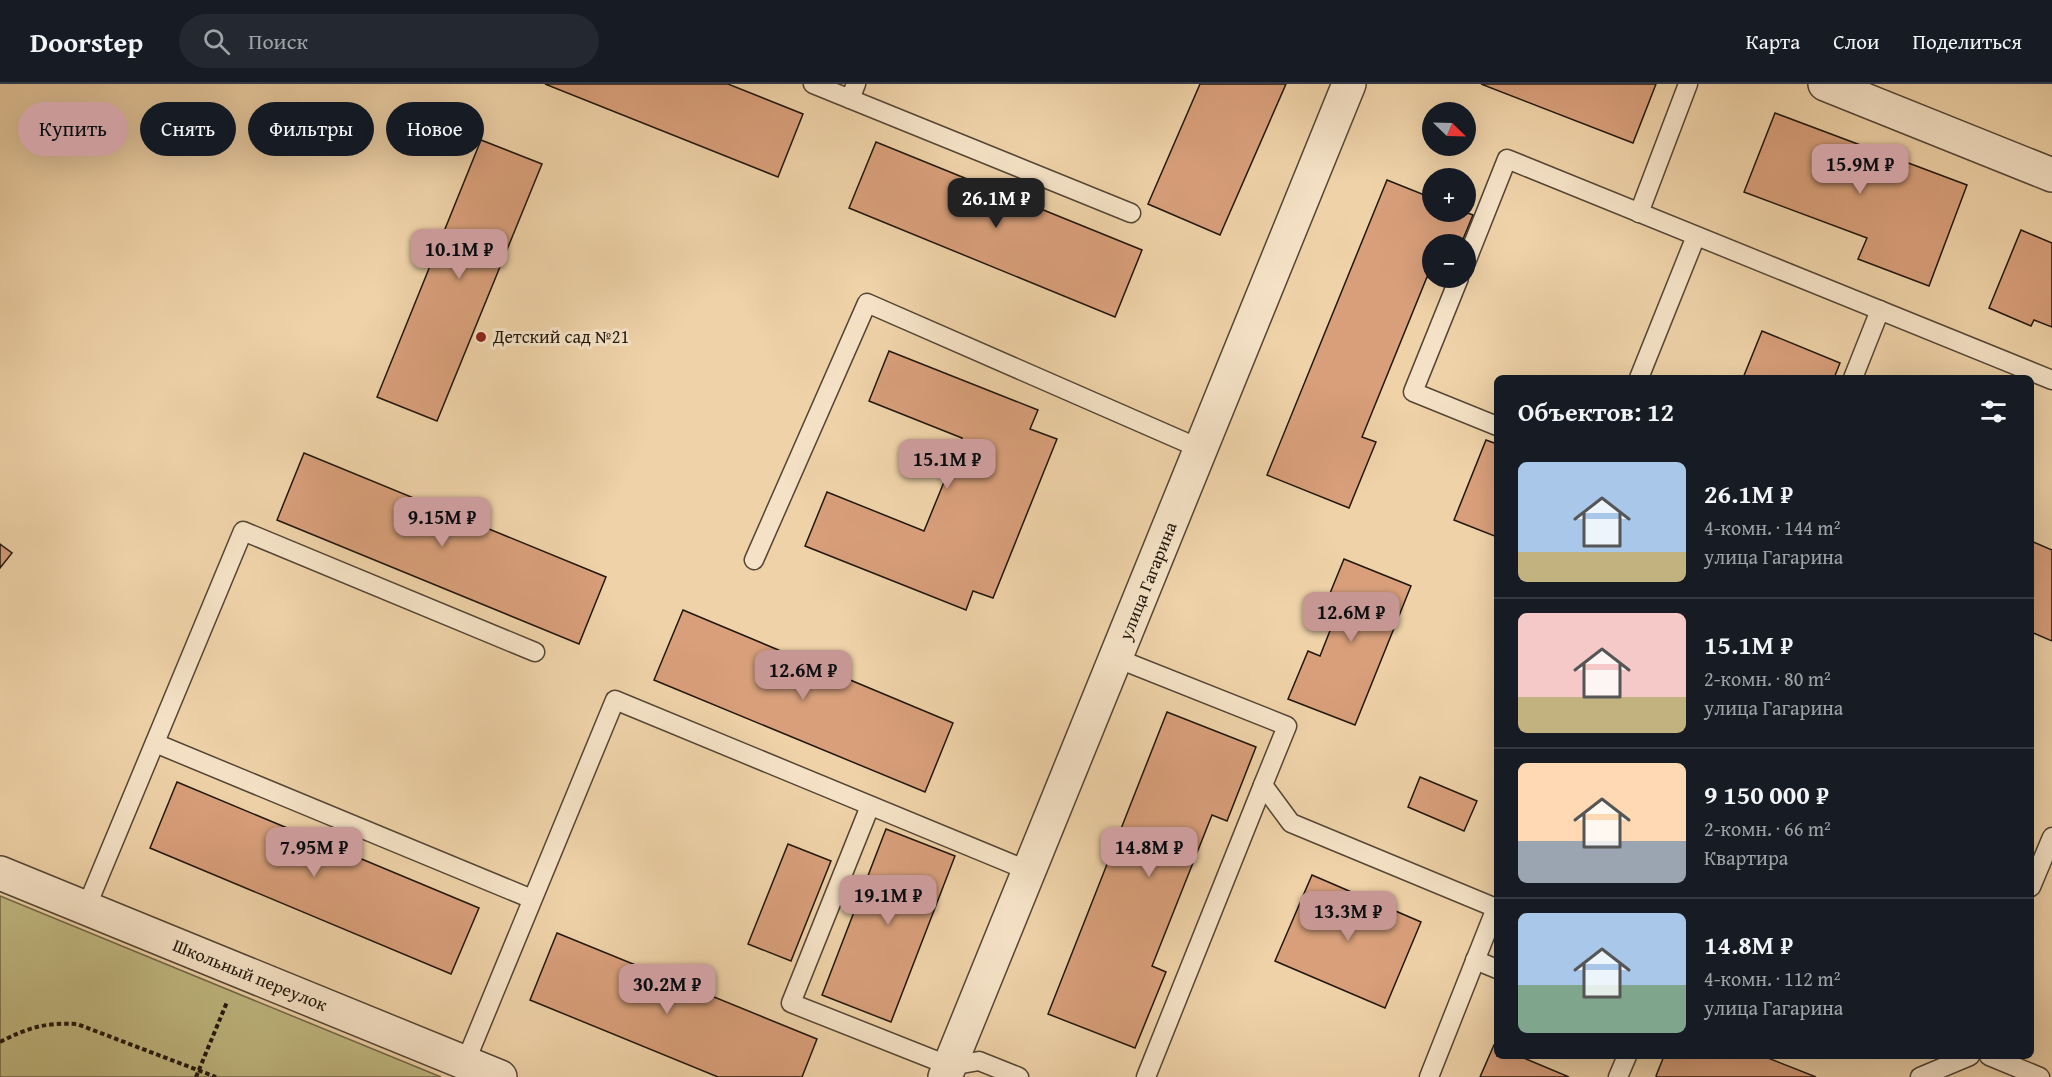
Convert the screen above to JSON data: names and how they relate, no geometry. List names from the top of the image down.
{
  "streets": {
    "street": ["улица Гагарина", "Школьный переулок"]
  },
  "places": ["Детский cад №21"],
  "north": "bottom right",
  "page": {
    "header": "Doorstep",
    "search": "Поиск",
    "nav": ["Карта", "Слои", "Поделиться"],
    "map_buttons": ["+", "−"],
    "chip": [
      "Купить",
      "Снять",
      "Фильтры",
      "Новое"
    ],
    "price": [
      "15.9M ₽",
      "26.1M ₽",
      "10.1M ₽",
      "15.1M ₽",
      "9.15M ₽",
      "12.6M ₽",
      "12.6M ₽",
      "7.95M ₽",
      "14.8M ₽",
      "19.1M ₽",
      "13.3M ₽",
      "30.2M ₽"
    ],
    "heading": "Объектов: 12",
    "list": [
      {
        "name": "26.1M ₽",
        "note": "4-комн. · 144 m² · улица Гагарина"
      },
      {
        "name": "15.1M ₽",
        "note": "2-комн. · 80 m² · улица Гагарина"
      },
      {
        "name": "9 150 000 ₽",
        "note": "2-комн. · 66 m² · Квартира"
      },
      {
        "name": "14.8M ₽",
        "note": "4-комн. · 112 m² · улица Гагарина"
      }
    ]
  }
}
